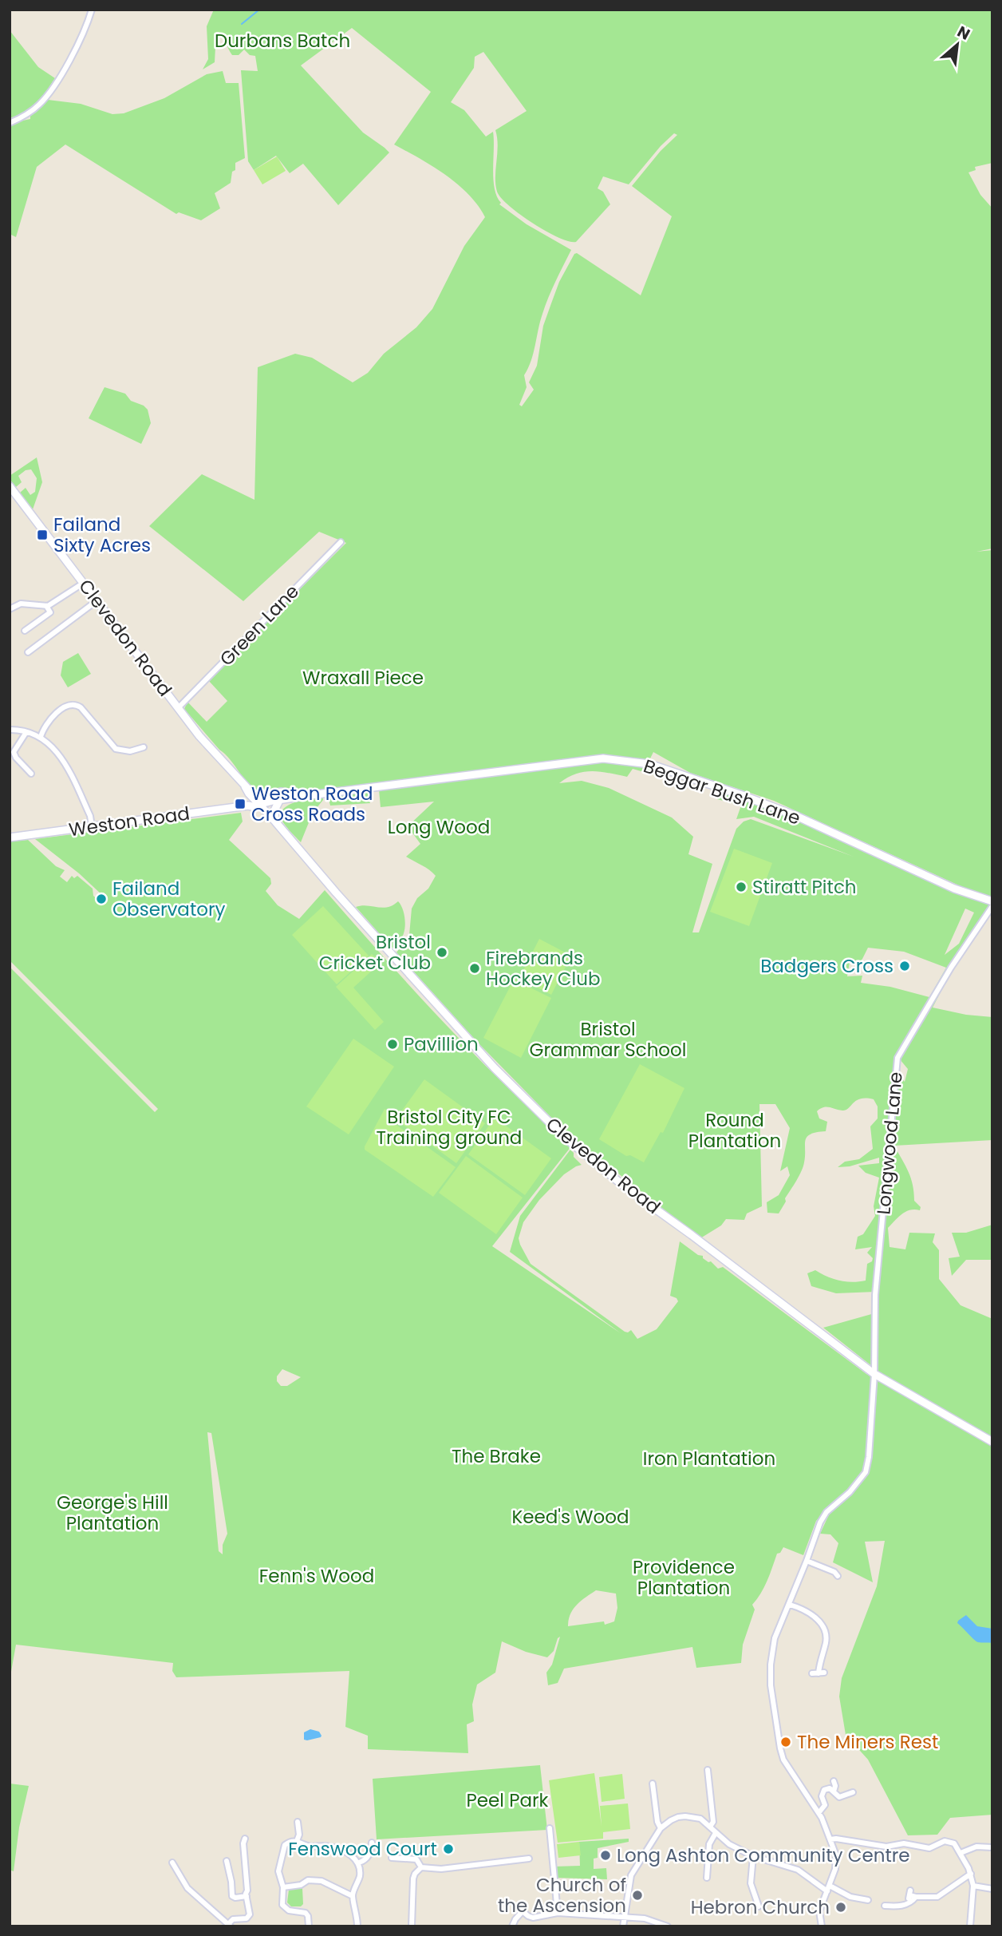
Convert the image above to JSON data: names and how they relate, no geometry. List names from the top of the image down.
{
  "streets": {
    "main road": ["Clevedon Road", "Beggar Bush Lane", "Weston Road"],
    "street": ["Green Lane", "Longwood Lane"]
  },
  "crossings": [
    ["Green Lane", "Clevedon Road"],
    ["Clevedon Road", "Beggar Bush Lane"],
    ["Clevedon Road", "Weston Road"],
    ["Clevedon Road", "Longwood Lane"],
    ["Beggar Bush Lane", "Weston Road"]
  ],
  "parks": [
    "Durbans Batch",
    "Wraxall Piece",
    "Long Wood",
    "Bristol Grammar School",
    "Bristol City FC Training ground",
    "Round Plantation",
    "The Brake",
    "Iron Plantation",
    "George's Hill Plantation",
    "Keed's Wood",
    "Providence Plantation",
    "Fenn's Wood",
    "Peel Park"
  ],
  "places": {
    "transit": ["Failand Sixty Acres", "Weston Road Cross Roads"],
    "other": [
      "Stiratt Pitch",
      "Failand Observatory",
      "Bristol Cricket Club",
      "Badgers Cross",
      "Firebrands Hockey Club",
      "Pavillion",
      "The Miners Rest",
      "Fenswood Court",
      "Long Ashton Community Centre",
      "Church of the Ascension",
      "Hebron Church"
    ]
  },
  "north": "top right"
}
